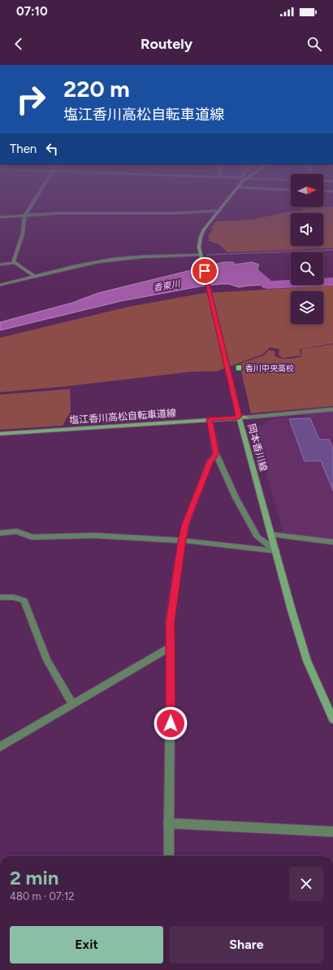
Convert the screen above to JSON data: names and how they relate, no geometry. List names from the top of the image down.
{
  "streets": {
    "main road": ["塩江香川高松自転車道線", "岡本香川線"]
  },
  "crossings": [
    ["塩江香川高松自転車道線", "岡本香川線"]
  ],
  "water": ["香東川"],
  "places": {
    "transit": ["香川中央高校"]
  },
  "north": "right",
  "page": {
    "status": "07:10",
    "header": "Routely",
    "turn": ["220 m", "塩江香川高松自転車道線"],
    "then": "Then",
    "heading": ["2 min", "480 m · 07:12"],
    "buttons": ["Exit", "Share"]
  }
}
